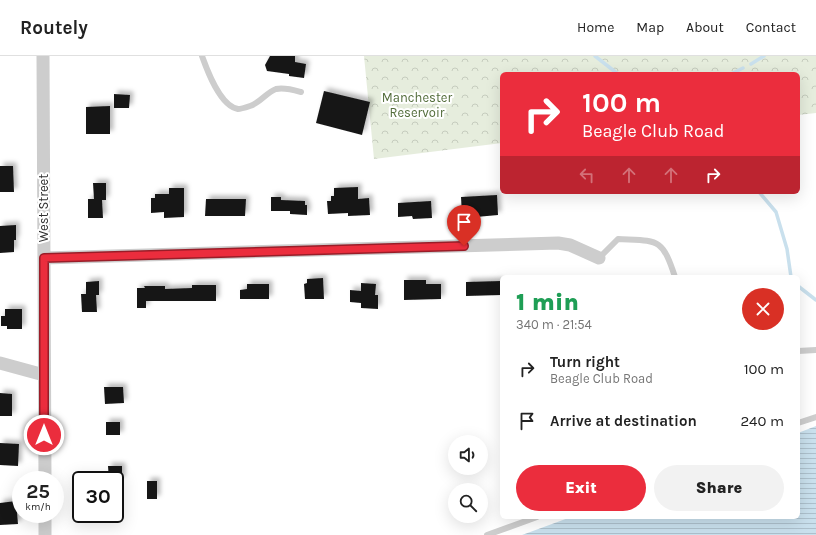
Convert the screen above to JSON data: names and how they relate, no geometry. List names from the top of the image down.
{
  "streets": {
    "street": ["West Street"]
  },
  "parks": ["Manchester Reservoir"],
  "page": {
    "header": "Routely",
    "nav": [
      "Home",
      "Map",
      "About",
      "Contact"
    ],
    "turn": ["100 m", "Beagle Club Road"],
    "heading": ["1 min", "340 m · 21:54"],
    "list": [
      {
        "name": "Turn right",
        "note": "Beagle Club Road",
        "value": "100 m"
      },
      {
        "name": "Arrive at destination",
        "value": "240 m"
      }
    ],
    "buttons": ["Exit", "Share"],
    "speed": "25 km/h",
    "limit": "30"
  }
}
